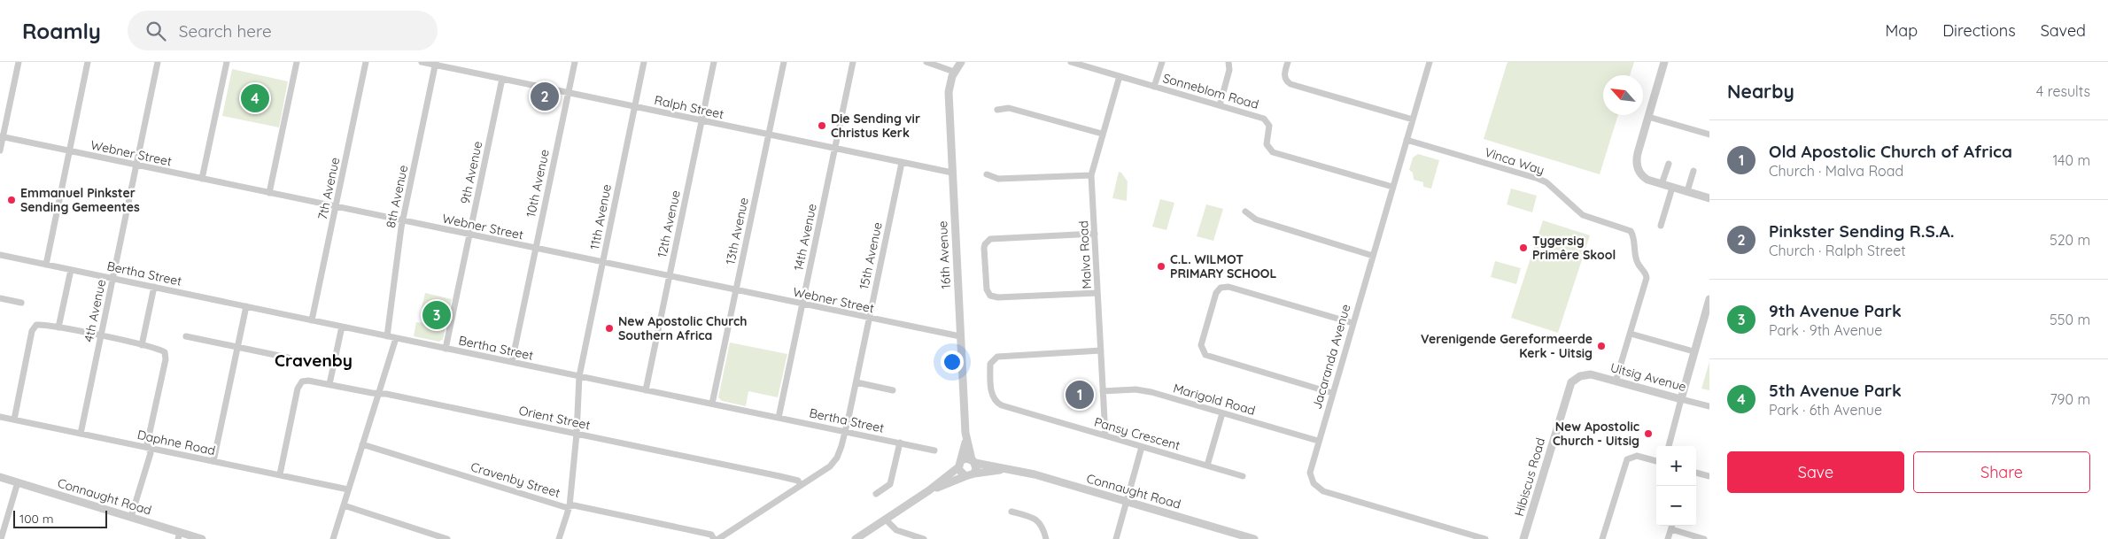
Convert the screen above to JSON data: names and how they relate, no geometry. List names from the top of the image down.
{
  "streets": {
    "street": [
      "Sonneblom Road",
      "Ralph Street",
      "Webner Street",
      "Vinca Way",
      "9th Avenue",
      "10th Avenue",
      "7th Avenue",
      "8th Avenue",
      "11th Avenue",
      "12th Avenue",
      "13th Avenue",
      "14th Avenue",
      "16th Avenue",
      "Malva Road",
      "15th Avenue",
      "Bertha Street",
      "4th Avenue",
      "Jacaranda Avenue",
      "Uitsig Avenue",
      "Marigold Road",
      "Orient Street",
      "Pansy Crescent",
      "Daphne Road",
      "Hibiscus Road",
      "Cravenby Street",
      "Connaught Road"
    ]
  },
  "crossings": [
    ["Sonneblom Road", "Malva Road"],
    ["Sonneblom Road", "Jacaranda Avenue"],
    ["Ralph Street", "9th Avenue"],
    ["Ralph Street", "10th Avenue"],
    ["Ralph Street", "8th Avenue"],
    ["Ralph Street", "11th Avenue"],
    ["Ralph Street", "12th Avenue"],
    ["Ralph Street", "13th Avenue"],
    ["Ralph Street", "14th Avenue"],
    ["Ralph Street", "16th Avenue"],
    ["Ralph Street", "15th Avenue"],
    ["Webner Street", "9th Avenue"],
    ["Webner Street", "10th Avenue"],
    ["Webner Street", "7th Avenue"],
    ["Webner Street", "8th Avenue"],
    ["Webner Street", "11th Avenue"],
    ["Webner Street", "12th Avenue"],
    ["Webner Street", "13th Avenue"],
    ["Webner Street", "14th Avenue"],
    ["Webner Street", "16th Avenue"],
    ["Webner Street", "15th Avenue"],
    ["Webner Street", "4th Avenue"],
    ["Vinca Way", "Jacaranda Avenue"],
    ["Vinca Way", "Uitsig Avenue"],
    ["9th Avenue", "Bertha Street"],
    ["10th Avenue", "Bertha Street"],
    ["7th Avenue", "Bertha Street"],
    ["8th Avenue", "Bertha Street"],
    ["11th Avenue", "Bertha Street"],
    ["11th Avenue", "Orient Street"],
    ["11th Avenue", "Cravenby Street"],
    ["12th Avenue", "Bertha Street"],
    ["13th Avenue", "Bertha Street"],
    ["14th Avenue", "Bertha Street"],
    ["16th Avenue", "Connaught Road"],
    ["Malva Road", "Marigold Road"],
    ["Malva Road", "Pansy Crescent"],
    ["15th Avenue", "Bertha Street"],
    ["Bertha Street", "4th Avenue"],
    ["4th Avenue", "Daphne Road"],
    ["Jacaranda Avenue", "Marigold Road"],
    ["Uitsig Avenue", "Hibiscus Road"],
    ["Orient Street", "Daphne Road"]
  ],
  "districts": ["Cravenby"],
  "places": [
    "Die Sending vir Christus Kerk",
    "Emmanuel Pinkster Sending Gemeentes",
    "Tygersig Primêre Skool",
    "C.L. WILMOT PRIMARY SCHOOL",
    "New Apostolic Church Southern Africa",
    "Verenigende Gereformeerde Kerk - Uitsig",
    "New Apostolic Church - Uitsig"
  ],
  "scale_bar": "100 m",
  "north": "top left",
  "page": {
    "header": "Roamly",
    "search": "Search here",
    "nav": ["Map", "Directions", "Saved"],
    "heading": ["Nearby", "4 results"],
    "pins": [
      "2",
      "4",
      "3",
      "1"
    ],
    "list": [
      {
        "mark": "1",
        "name": "Old Apostolic Church of Africa",
        "note": "Church · Malva Road",
        "value": "140 m"
      },
      {
        "mark": "2",
        "name": "Pinkster Sending R.S.A.",
        "note": "Church · Ralph Street",
        "value": "520 m"
      },
      {
        "mark": "3",
        "name": "9th Avenue Park",
        "note": "Park · 9th Avenue",
        "value": "550 m"
      },
      {
        "mark": "4",
        "name": "5th Avenue Park",
        "note": "Park · 6th Avenue",
        "value": "790 m"
      }
    ],
    "buttons": ["Save", "Share"],
    "map_buttons": ["+", "−"],
    "scale": "100 m"
  }
}
